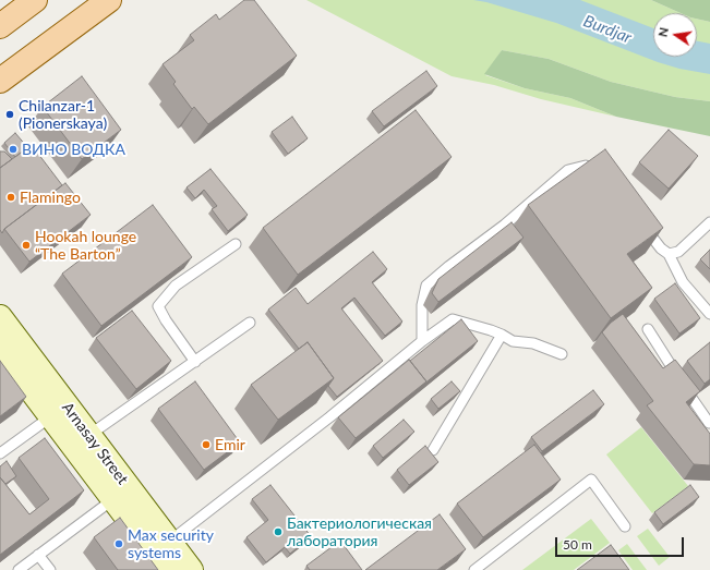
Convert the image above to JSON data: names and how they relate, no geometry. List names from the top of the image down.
{
  "streets": {
    "main road": ["Arnasay Street"]
  },
  "water": ["Burdjar"],
  "places": [
    "Chilanzar-1 (Pionerskaya)",
    "ВИНО ВОДКА",
    "Flamingo",
    "Hookah lounge “The Barton”",
    "Emir",
    "Бактериологическая лаборатория",
    "Max security systems"
  ],
  "scale_bar": "50 m",
  "north": "left"
}
